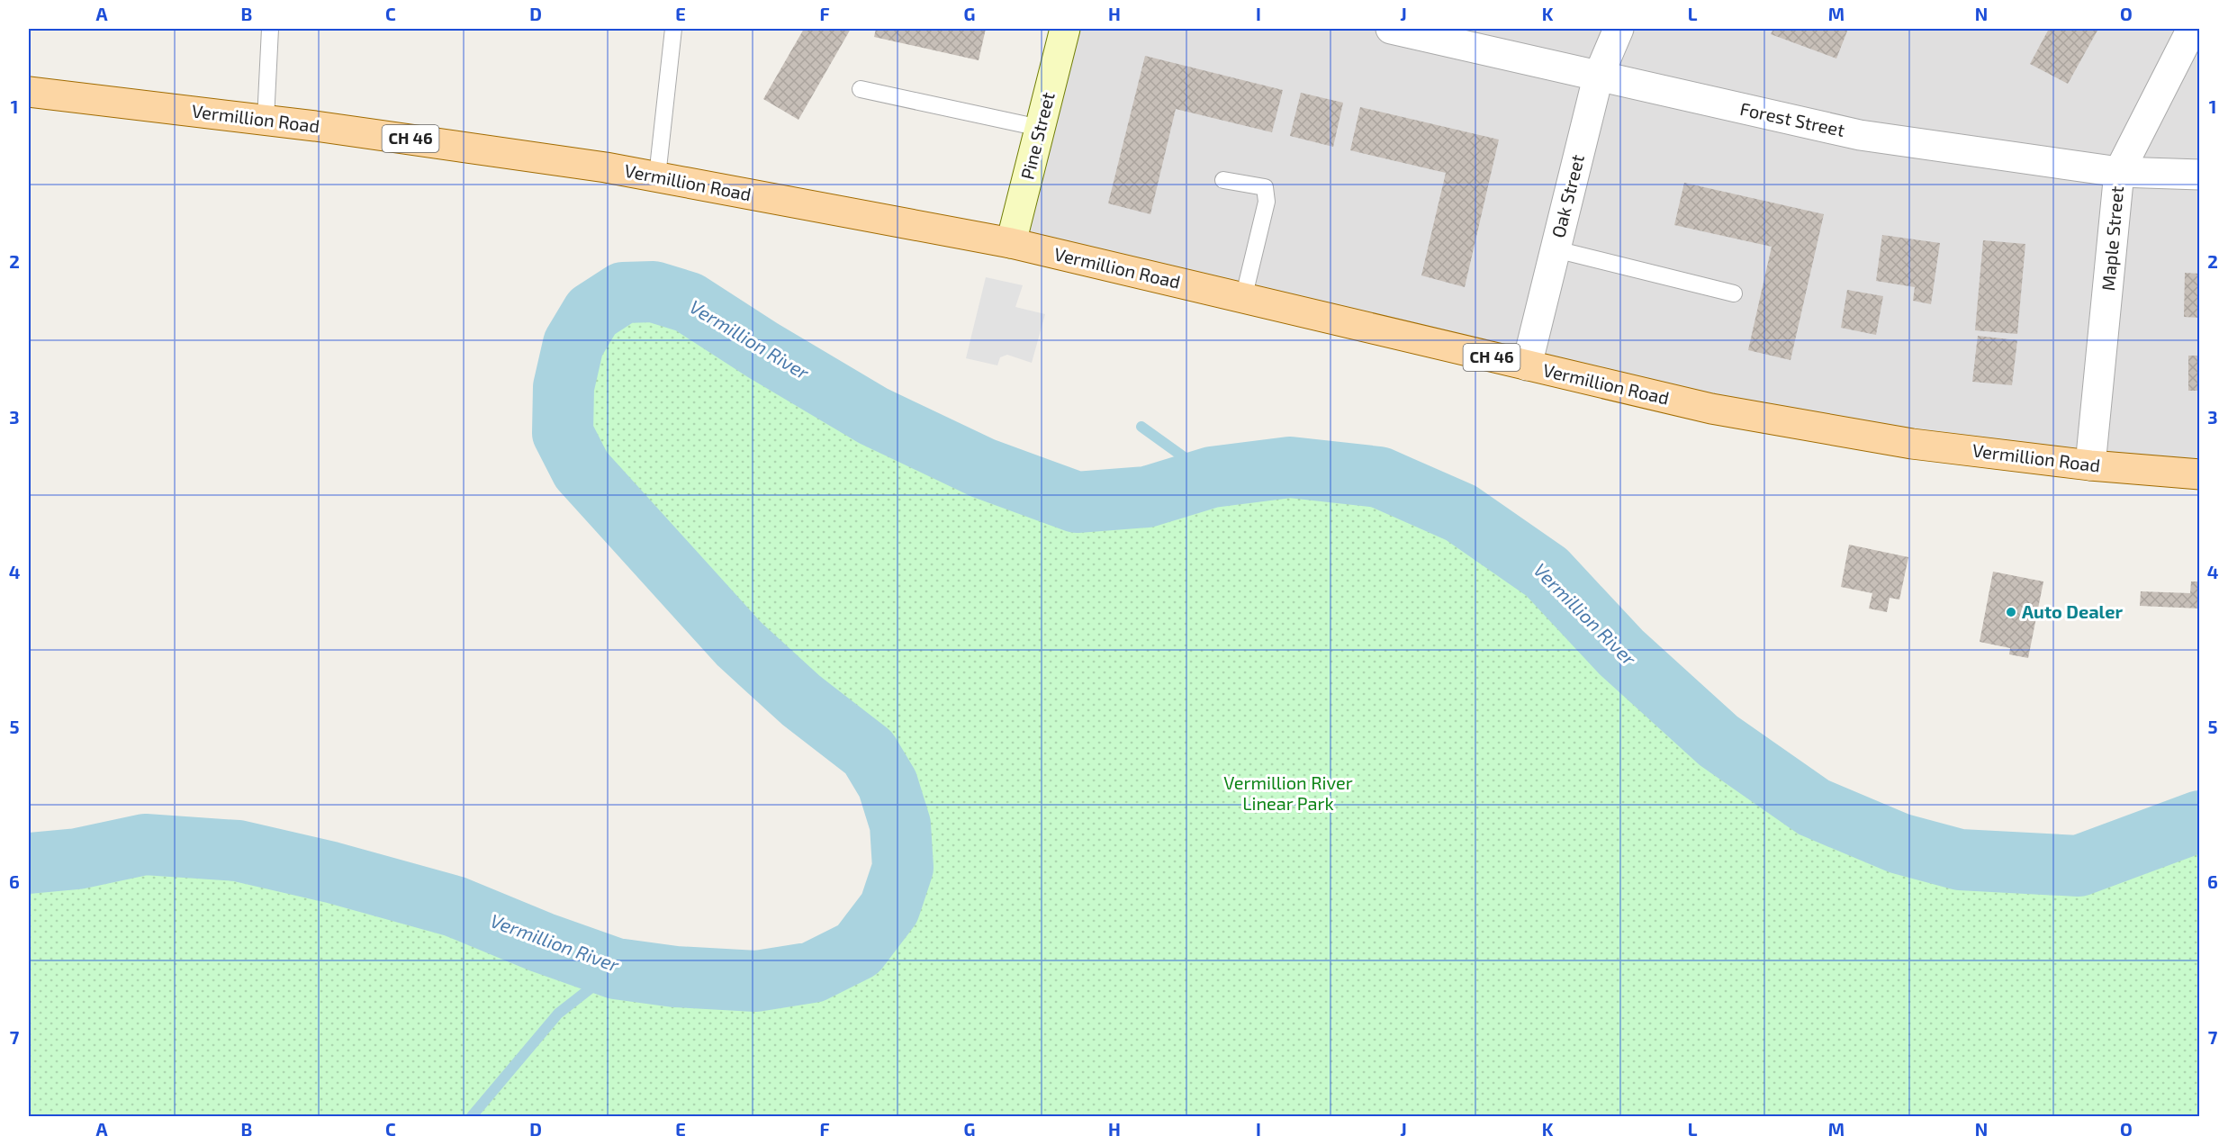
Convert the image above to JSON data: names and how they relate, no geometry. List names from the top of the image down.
{
  "streets": {
    "main road": ["Vermillion Road", "CH 46"],
    "street": [
      "Forest Street",
      "Pine Street",
      "Oak Street",
      "Maple Street"
    ]
  },
  "crossings": [
    ["Vermillion Road", "Pine Street"],
    ["Vermillion Road", "Oak Street"],
    ["Vermillion Road", "Maple Street"],
    ["Forest Street", "Oak Street"],
    ["Forest Street", "Maple Street"]
  ],
  "water": ["Vermillion River"],
  "parks": ["Vermillion River Linear Park"],
  "places": ["Auto Dealer"],
  "grid": {
    "columns": [
      "A",
      "B",
      "C",
      "D",
      "E",
      "F",
      "G",
      "H",
      "I",
      "J",
      "K",
      "L",
      "M",
      "N",
      "O"
    ],
    "rows": [
      "1",
      "2",
      "3",
      "4",
      "5",
      "6",
      "7"
    ]
  }
}
